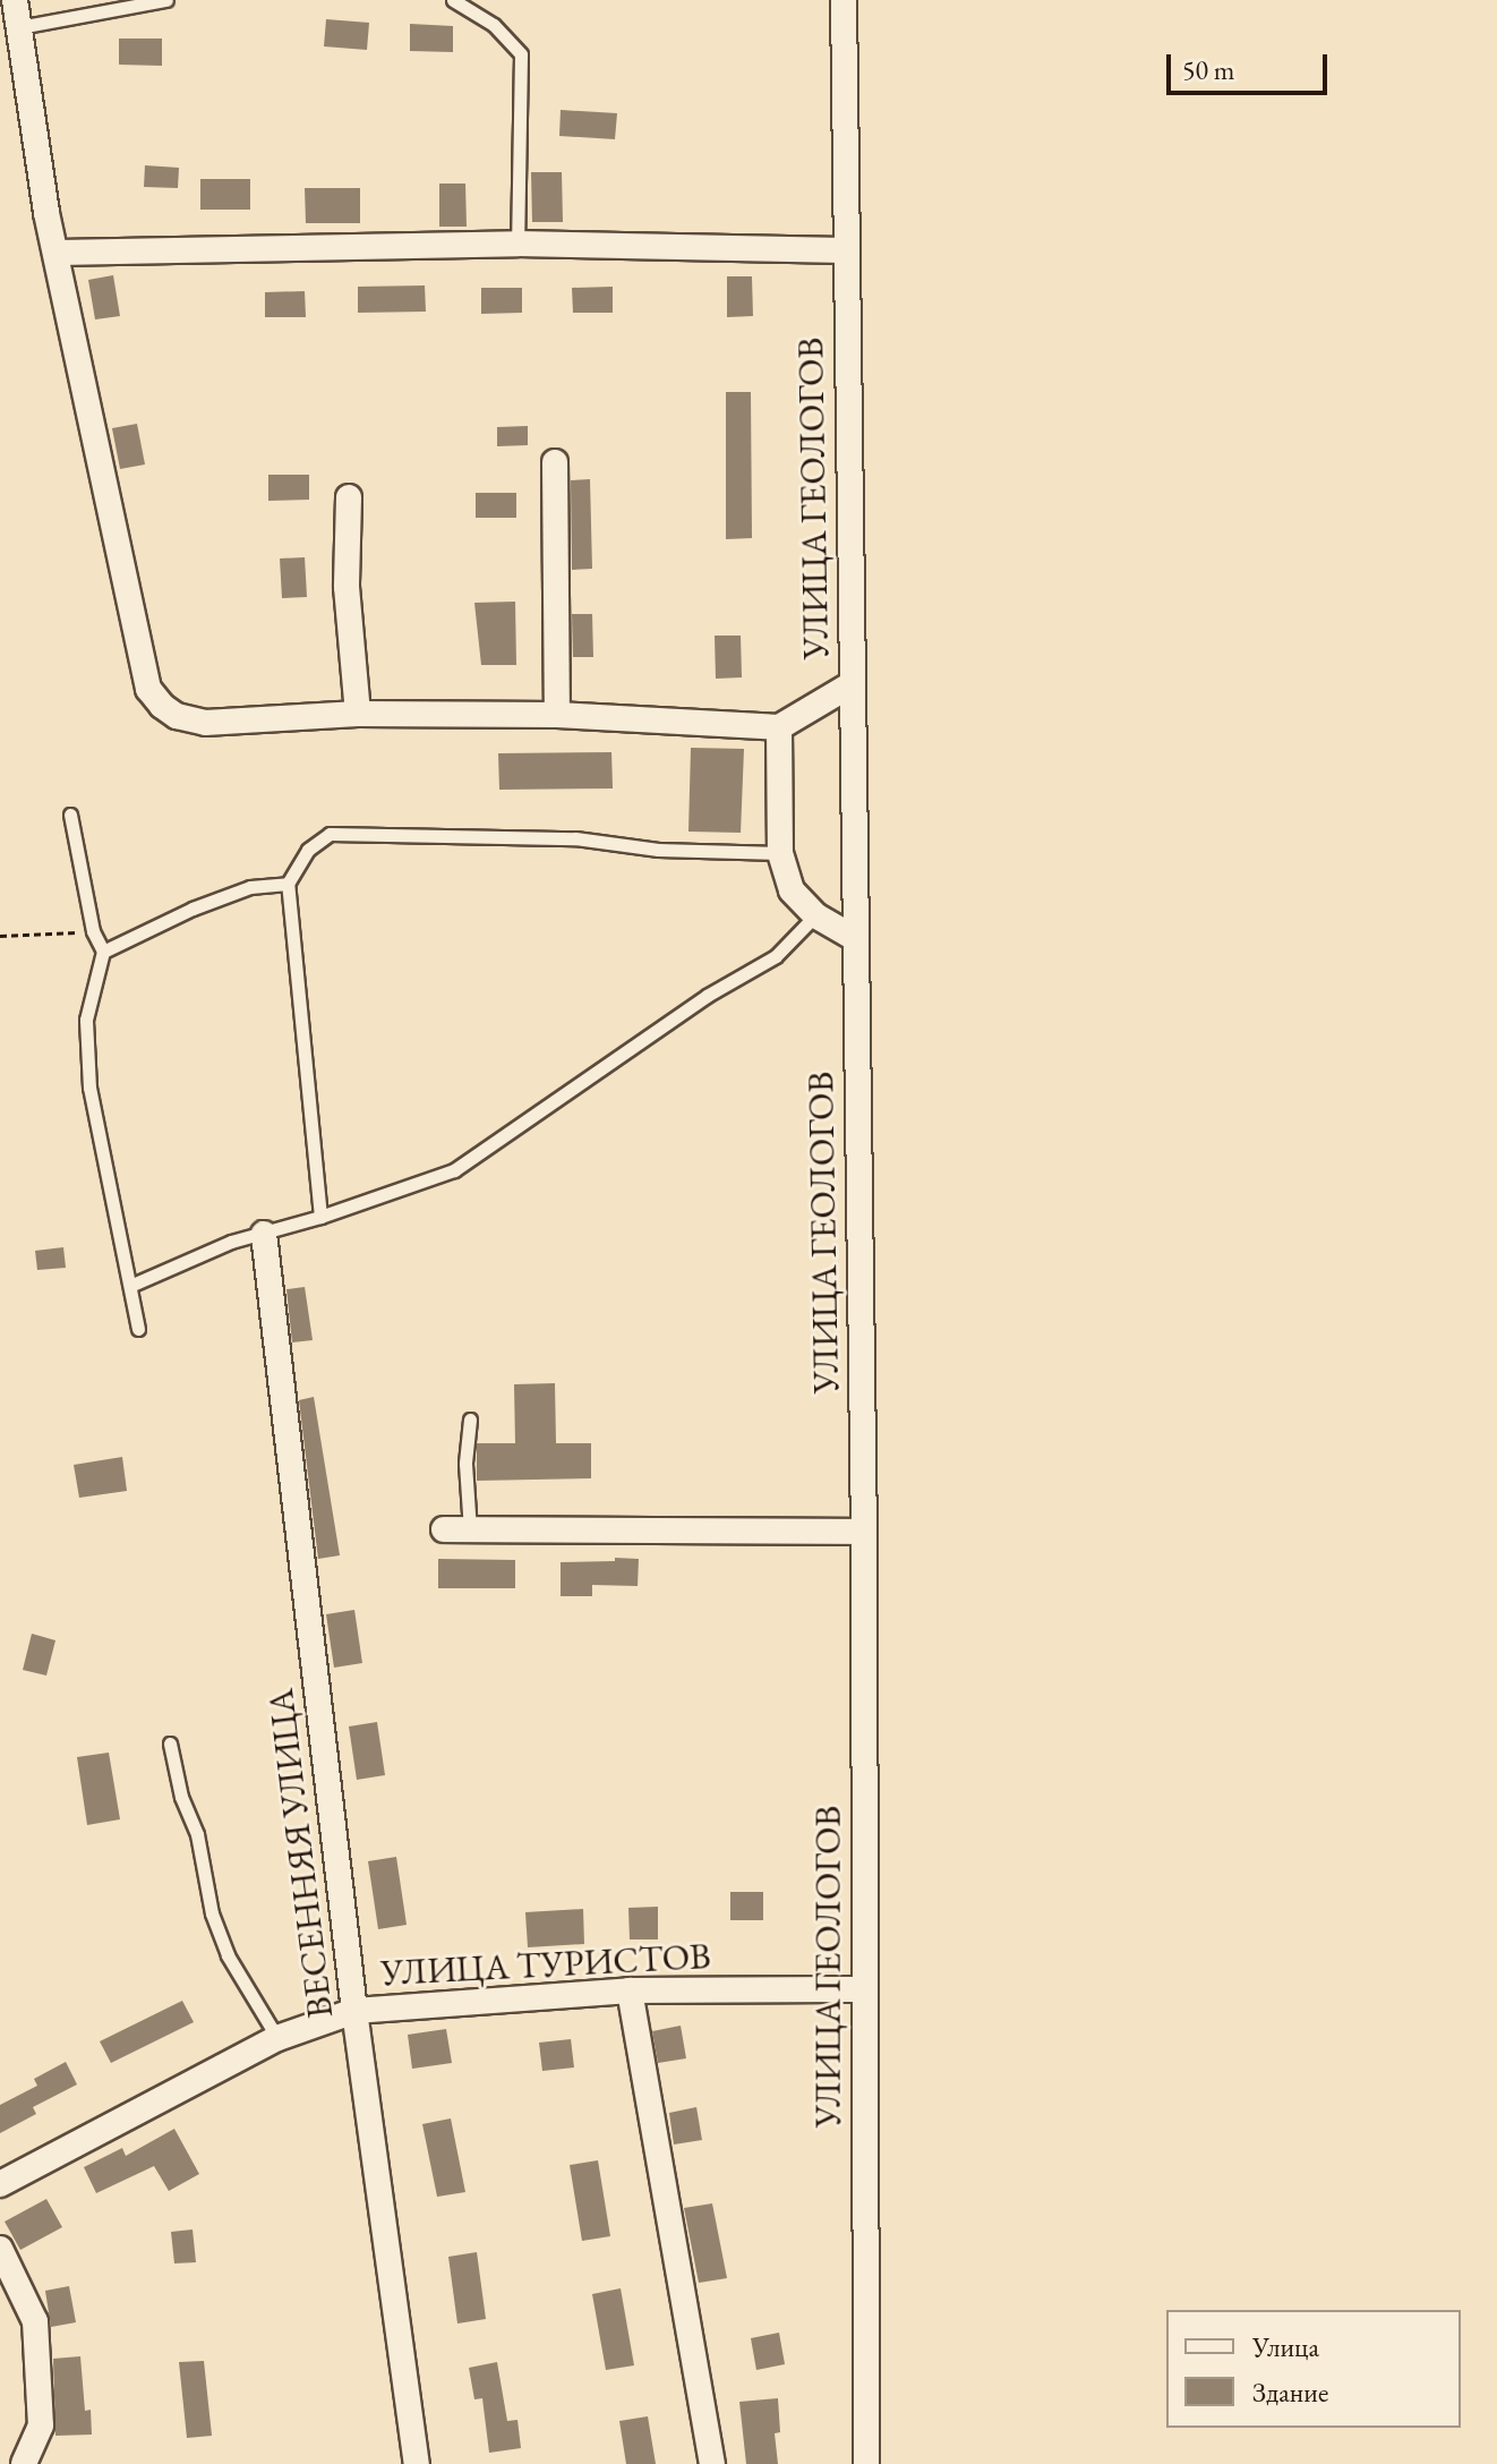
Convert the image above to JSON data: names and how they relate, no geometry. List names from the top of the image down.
{
  "streets": {
    "street": ["УЛИЦА ГЕОЛОГОВ", "ВЕСЕННЯЯ УЛИЦА", "УЛИЦА ТУРИСТОВ"]
  },
  "crossings": [
    ["УЛИЦА ГЕОЛОГОВ", "УЛИЦА ТУРИСТОВ"],
    ["ВЕСЕННЯЯ УЛИЦА", "УЛИЦА ТУРИСТОВ"]
  ],
  "legend": ["Улица", "Здание"],
  "scale_bar": "50 m"
}
